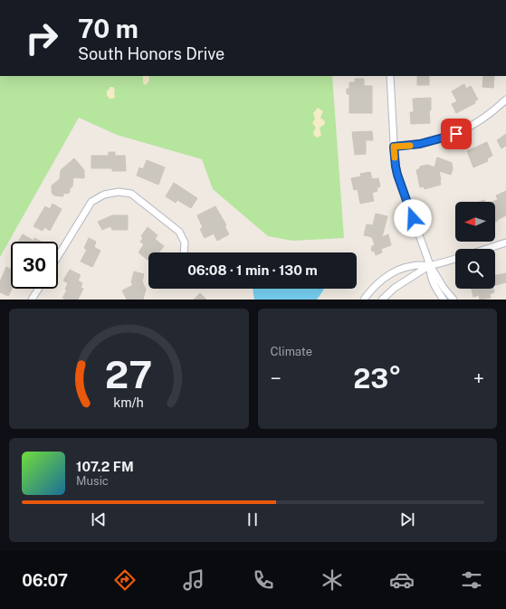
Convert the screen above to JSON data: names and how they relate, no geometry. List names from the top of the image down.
{
  "north": "left",
  "page": {
    "turn": ["70 m", "South Honors Drive"],
    "limit": "30",
    "trip": "06:08 · 1 min · 130 m",
    "tile": "Climate",
    "heat": ["−", "23°", "+"],
    "song": ["107.2 FM", "Music"],
    "tabs": "06:07",
    "gauge": ["27", "km/h"]
  }
}
